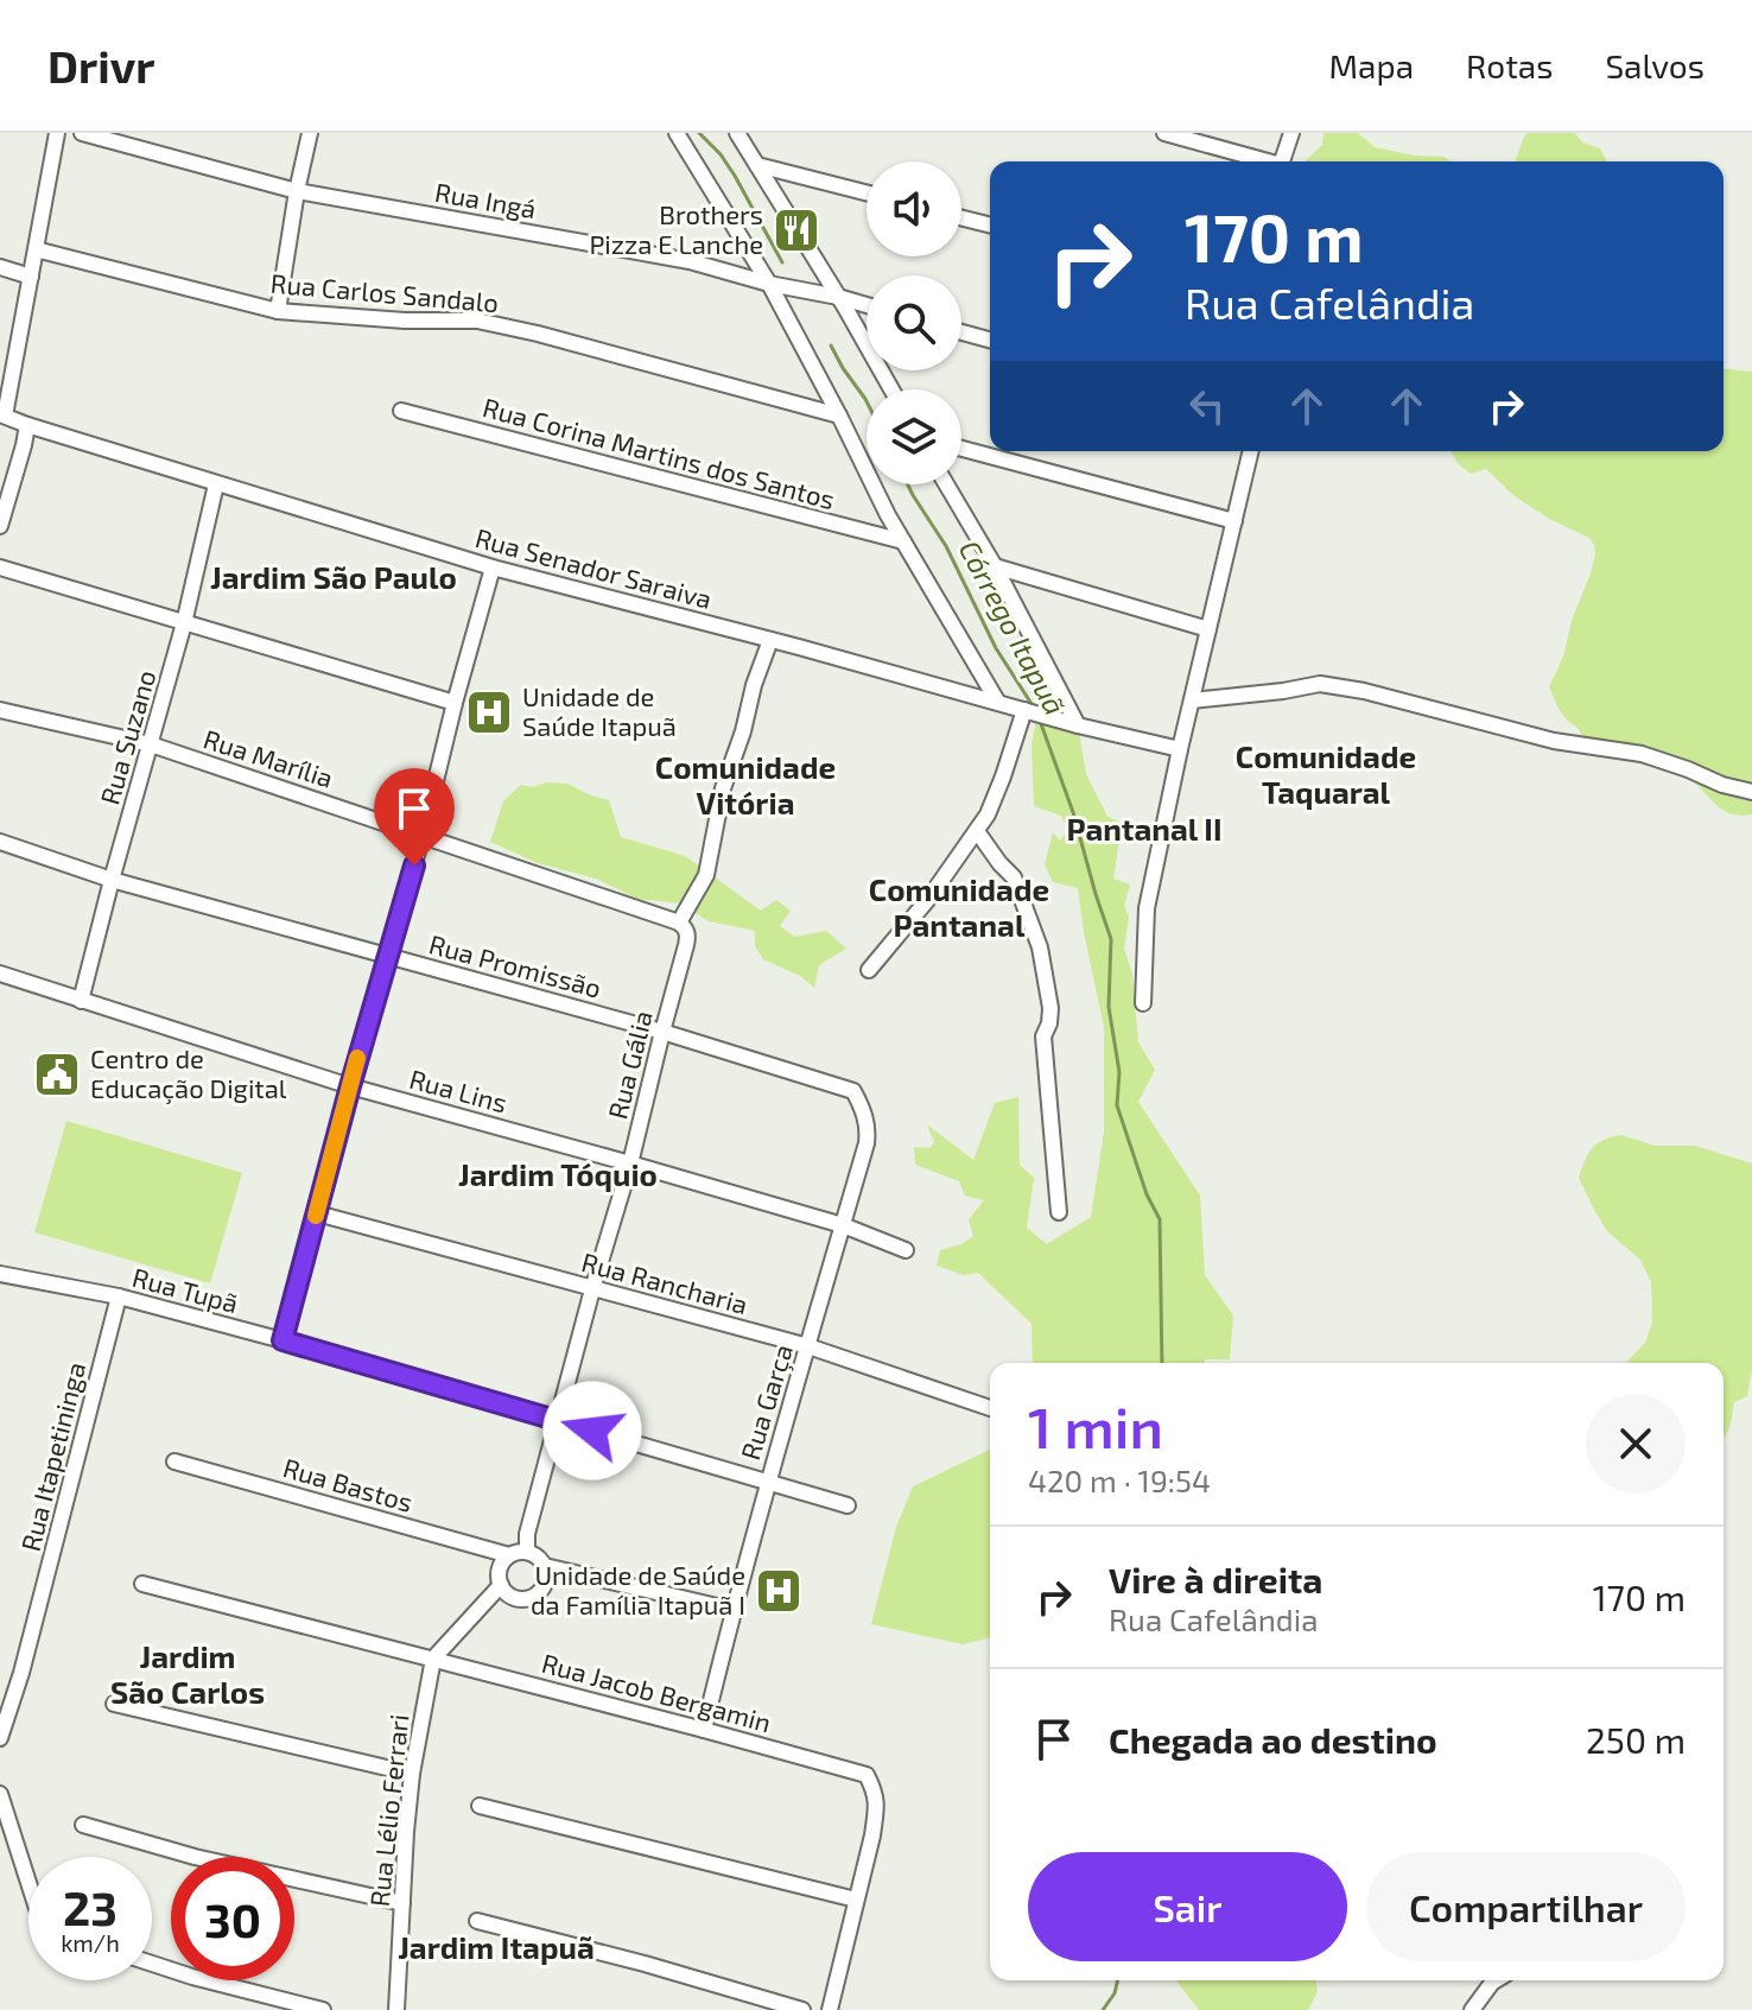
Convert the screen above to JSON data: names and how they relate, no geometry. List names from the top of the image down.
{
  "streets": {
    "street": [
      "Rua Ingá",
      "Rua Carlos Sandalo",
      "Rua Corina Martins dos Santos",
      "Rua Senador Saraiva",
      "Rua Suzano",
      "Rua Marília",
      "Rua Promissão",
      "Rua Gália",
      "Rua Lins",
      "Rua Rancharia",
      "Rua Tupã",
      "Rua Garça",
      "Rua Itapetininga",
      "Rua Bastos",
      "Rua Jacob Bergamin",
      "Rua Lélio Ferrari"
    ]
  },
  "crossings": [
    ["Rua Senador Saraiva", "Rua Suzano"],
    ["Rua Suzano", "Rua Marília"],
    ["Rua Suzano", "Rua Promissão"],
    ["Rua Suzano", "Rua Lins"],
    ["Rua Marília", "Rua Gália"],
    ["Rua Promissão", "Rua Gália"],
    ["Rua Promissão", "Rua Garça"],
    ["Rua Gália", "Rua Lins"],
    ["Rua Gália", "Rua Rancharia"],
    ["Rua Gália", "Rua Tupã"],
    ["Rua Gália", "Rua Bastos"],
    ["Rua Lins", "Rua Garça"],
    ["Rua Rancharia", "Rua Garça"],
    ["Rua Tupã", "Rua Garça"],
    ["Rua Tupã", "Rua Itapetininga"],
    ["Rua Garça", "Rua Jacob Bergamin"],
    ["Rua Jacob Bergamin", "Rua Lélio Ferrari"]
  ],
  "districts": [
    "Jardim São Paulo",
    "Comunidade Taquaral",
    "Comunidade Vitória",
    "Pantanal II",
    "Comunidade Pantanal",
    "Jardim Tóquio",
    "Jardim São Carlos",
    "Jardim Itapuã"
  ],
  "water": ["Córrego Itapuã"],
  "places": {
    "restaurant": ["Brothers Pizza E Lanche"],
    "hospital": ["Unidade de Saúde Itapuã", "Unidade de Saúde da Família Itapuã I"],
    "public building": ["Centro de Educação Digital"]
  },
  "page": {
    "header": "Drivr",
    "nav": ["Mapa", "Rotas", "Salvos"],
    "turn": ["170 m", "Rua Cafelândia"],
    "heading": ["1 min", "420 m · 19:54"],
    "list": [
      {
        "name": "Vire à direita",
        "note": "Rua Cafelândia",
        "value": "170 m"
      },
      {
        "name": "Chegada ao destino",
        "value": "250 m"
      }
    ],
    "buttons": ["Sair", "Compartilhar"],
    "speed": "23 km/h",
    "limit": "30"
  }
}
